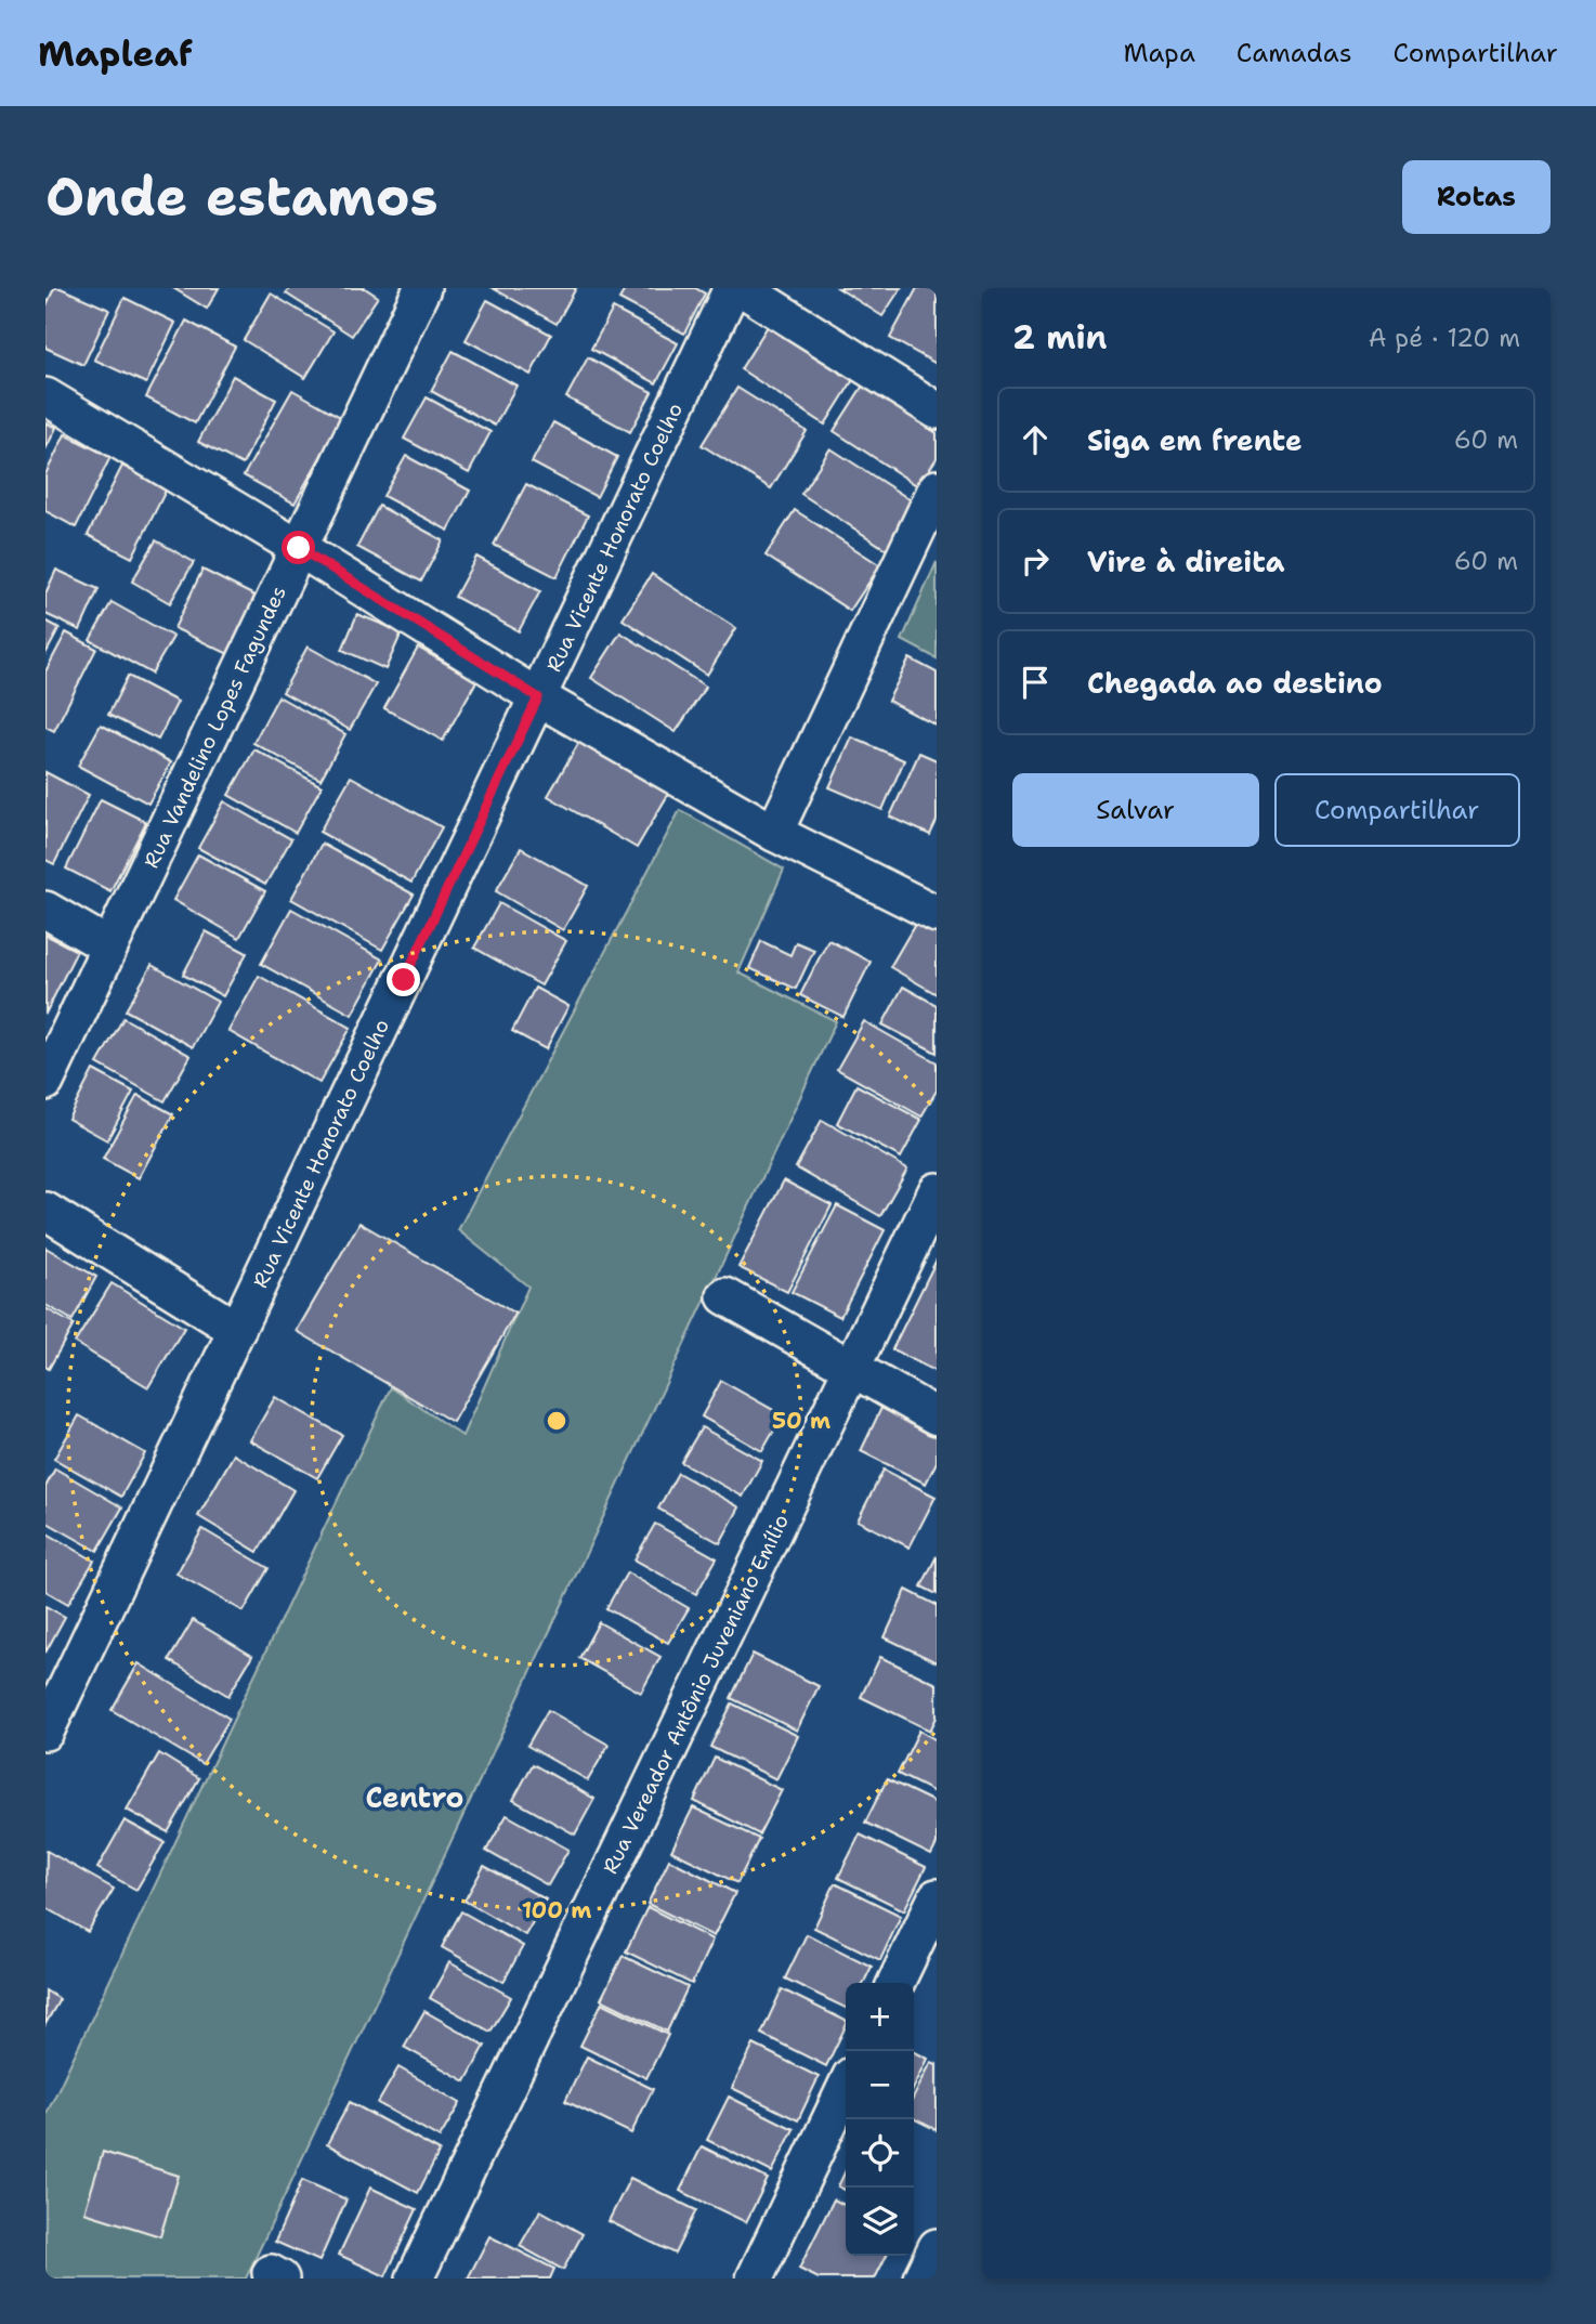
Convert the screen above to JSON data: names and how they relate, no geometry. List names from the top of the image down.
{
  "streets": {
    "street": ["Rua Vicente Honorato Coelho", "Rua Vandelino Lopes Fagundes", "Rua Vereador Antônio Juveniano Emílio"]
  },
  "districts": ["Centro"],
  "page": {
    "header": "Mapleaf",
    "nav": ["Mapa", "Camadas", "Compartilhar"],
    "buttons": [
      "Rotas",
      ["Salvar", "Compartilhar"]
    ],
    "title": "Onde estamos",
    "heading": ["2 min", "A pé · 120 m"],
    "list": [
      ["Siga em frente", "60 m"],
      ["Vire à direita", "60 m"],
      "Chegada ao destino"
    ],
    "map_buttons": ["+", "−"]
  },
  "rings": ["50 m", "100 m"]
}
